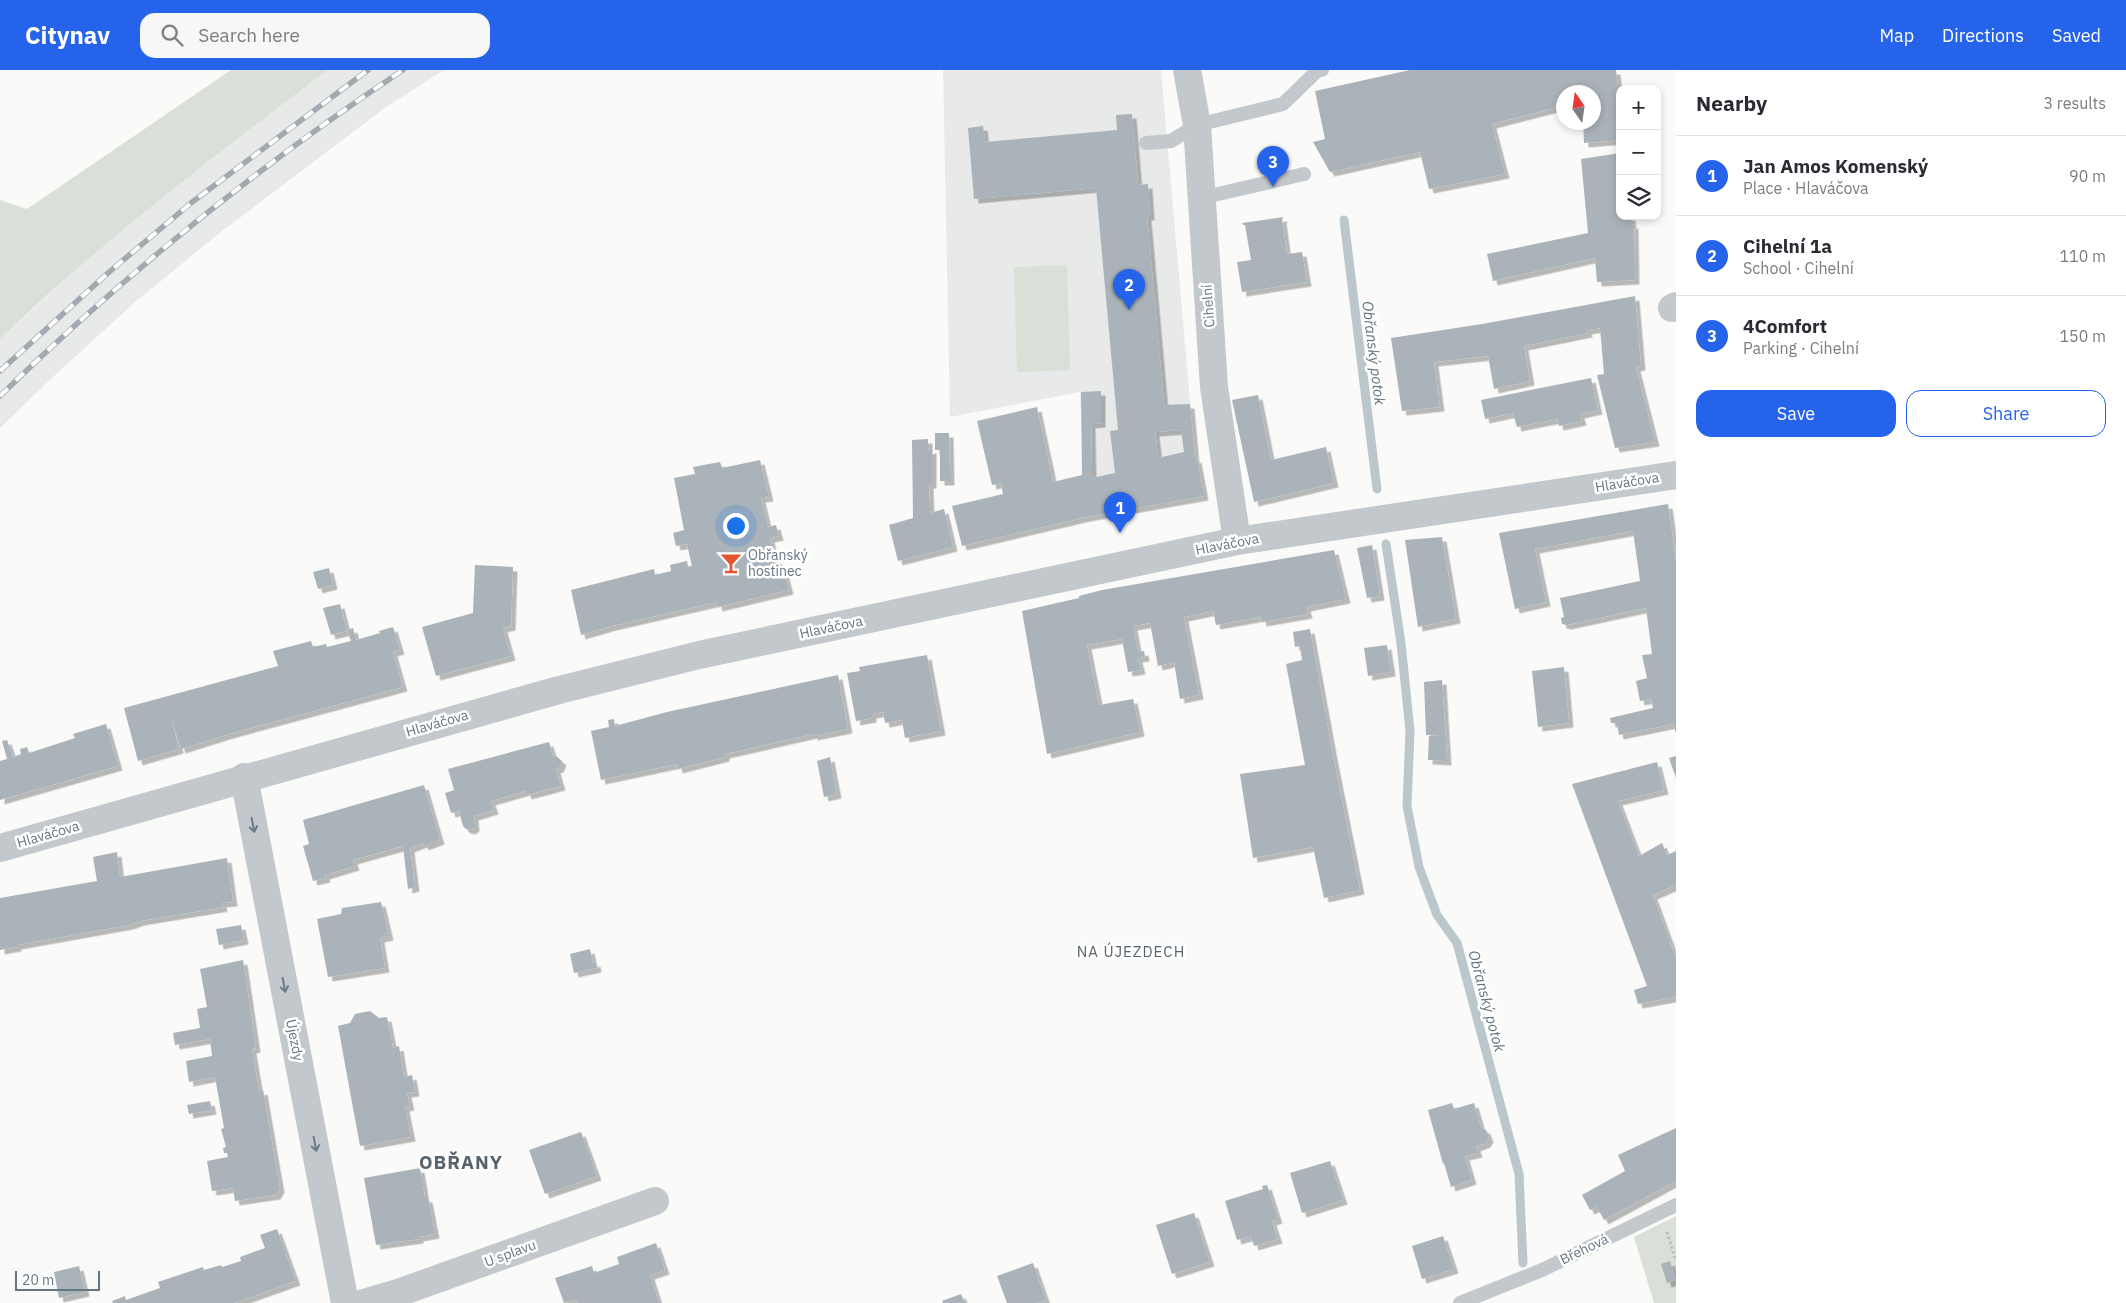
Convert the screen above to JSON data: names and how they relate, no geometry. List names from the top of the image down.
{
  "streets": {
    "street": [
      "Cihelní",
      "Hlaváčova",
      "Újezdy",
      "U splavu"
    ],
    "lane": ["Břehová"]
  },
  "crossings": [
    ["Cihelní", "Hlaváčova"],
    ["Hlaváčova", "Újezdy"]
  ],
  "one_way": ["Újezdy"],
  "districts": ["NA ÚJEZDECH", "OBŘANY"],
  "water": ["Obřanský potok"],
  "places": {
    "bar": ["Obřanský hostinec"]
  },
  "scale_bar": "20 m",
  "north": "top",
  "page": {
    "header": "Citynav",
    "search": "Search here",
    "nav": ["Map", "Directions", "Saved"],
    "heading": ["Nearby", "3 results"],
    "map_buttons": ["+", "−"],
    "list": [
      {
        "mark": "1",
        "name": "Jan Amos Komenský",
        "note": "Place · Hlaváčova",
        "value": "90 m"
      },
      {
        "mark": "2",
        "name": "Cihelní 1a",
        "note": "School · Cihelní",
        "value": "110 m"
      },
      {
        "mark": "3",
        "name": "4Comfort",
        "note": "Parking · Cihelní",
        "value": "150 m"
      }
    ],
    "pins": ["3", "2", "1"],
    "buttons": ["Save", "Share"],
    "scale": "20 m"
  }
}
